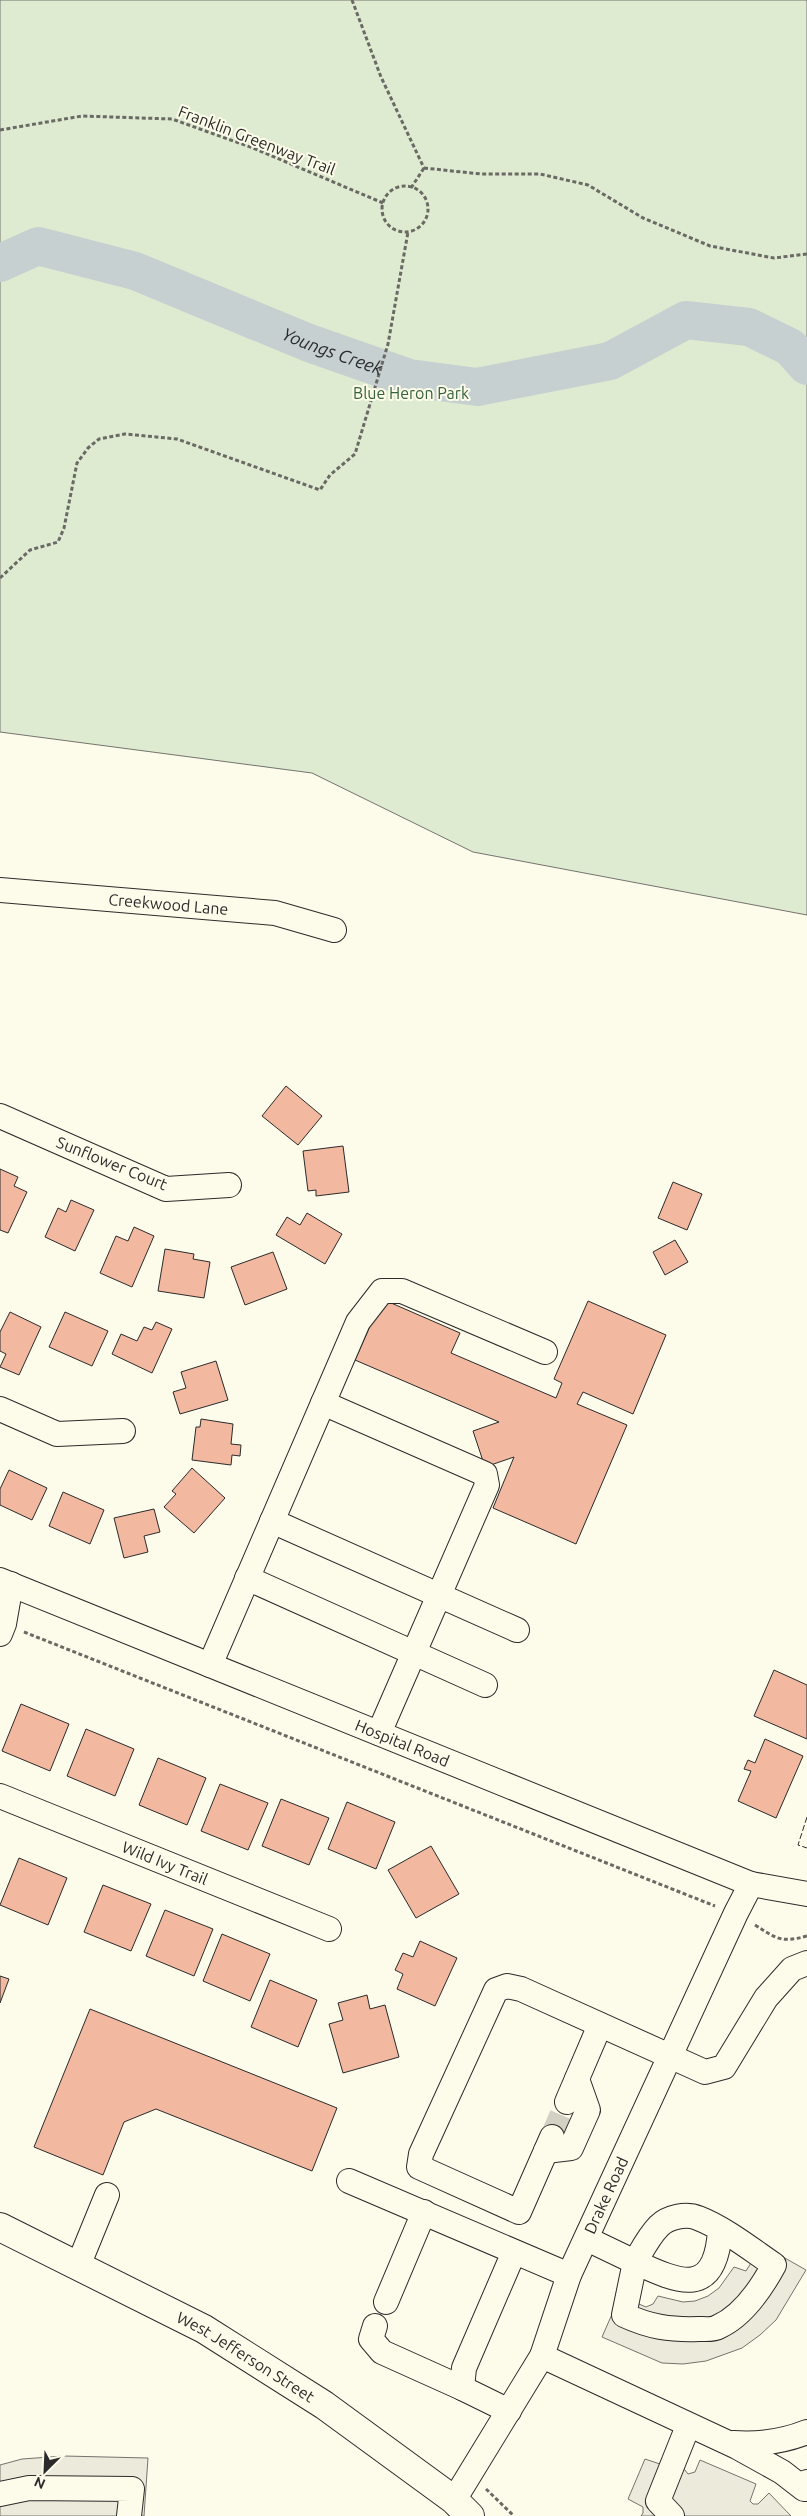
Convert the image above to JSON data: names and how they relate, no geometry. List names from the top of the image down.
{
  "streets": {
    "main road": ["West Jefferson Street"],
    "street": [
      "Creekwood Lane",
      "Sunflower Court",
      "Hospital Road",
      "Wild Ivy Trail",
      "Drake Road"
    ],
    "path": ["Franklin Greenway Trail"]
  },
  "crossings": [
    ["Hospital Road", "Drake Road"],
    ["Drake Road", "West Jefferson Street"]
  ],
  "water": ["Youngs Creek"],
  "parks": ["Blue Heron Park"],
  "north": "bottom left"
}
